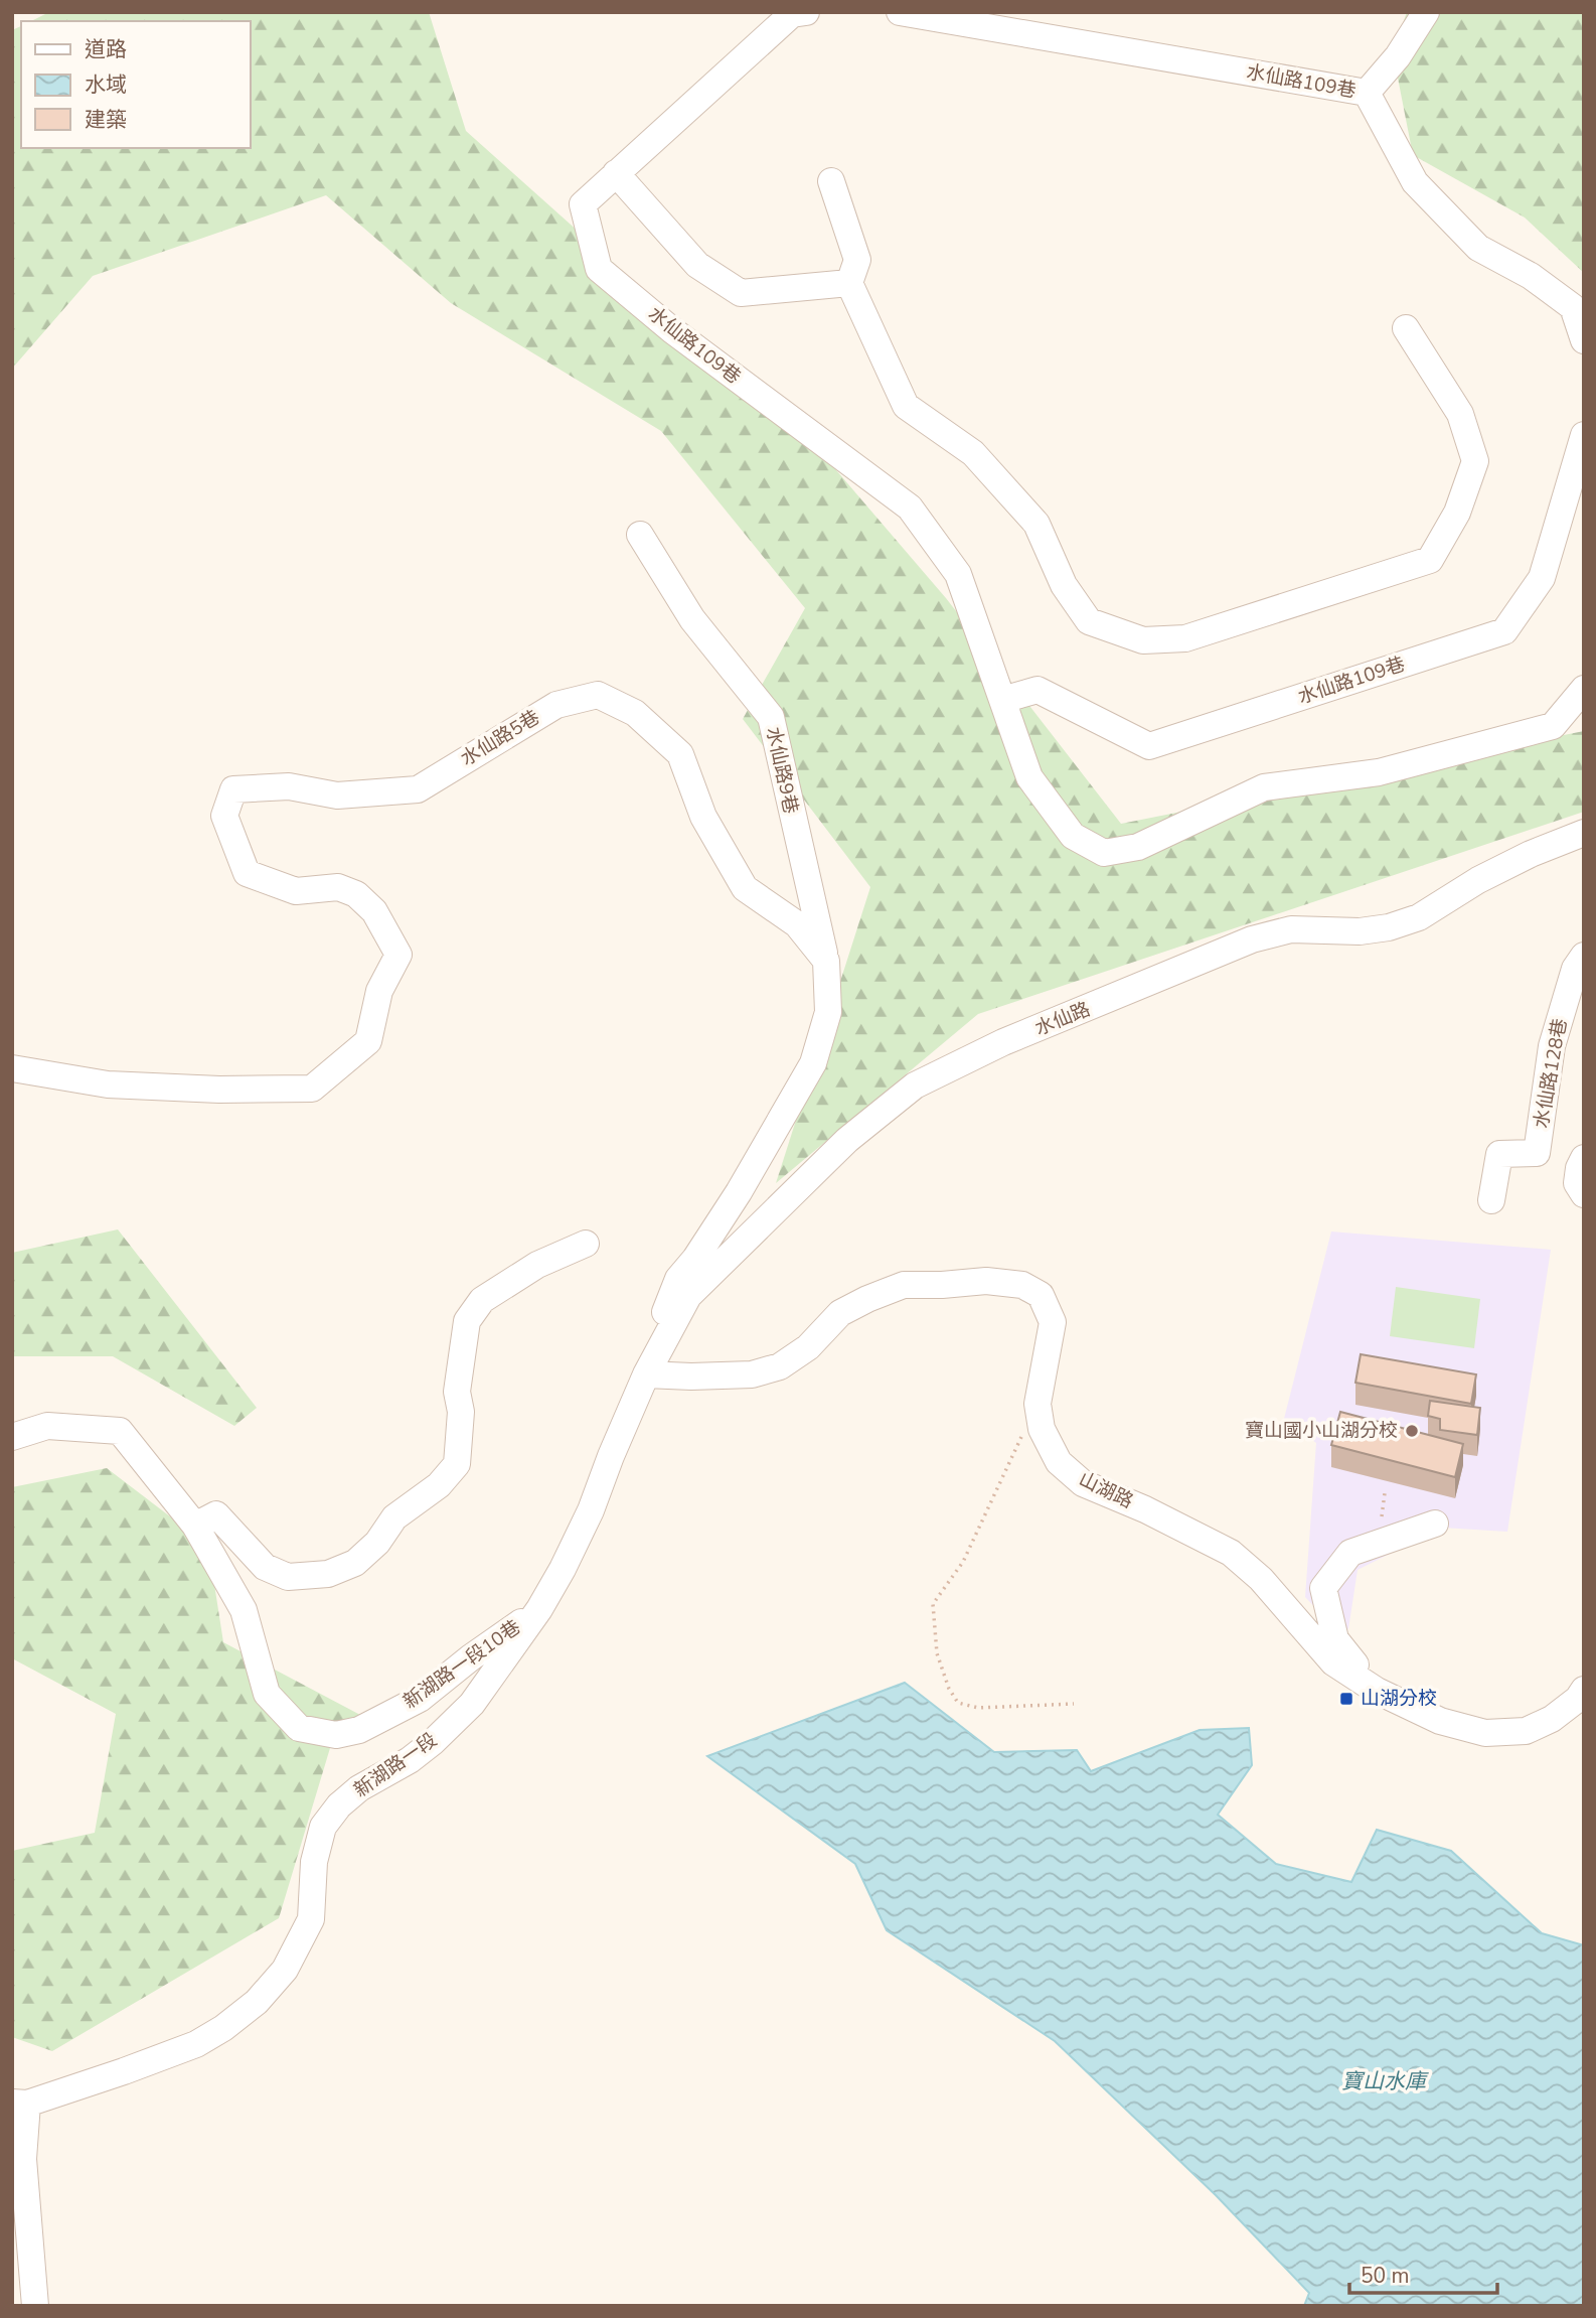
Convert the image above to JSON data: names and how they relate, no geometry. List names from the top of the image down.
{
  "streets": {
    "street": [
      "水仙路109巷",
      "水仙路5巷",
      "水仙路9巷",
      "水仙路",
      "水仙路128巷",
      "山湖路",
      "新湖路一段10巷",
      "新湖路一段"
    ]
  },
  "crossings": [
    ["水仙路5巷", "水仙路9巷"],
    ["水仙路", "山湖路"],
    ["水仙路", "新湖路一段"],
    ["山湖路", "新湖路一段"],
    ["新湖路一段10巷", "新湖路一段"]
  ],
  "water": ["寶山水庫"],
  "places": {
    "other": ["寶山國小山湖分校"],
    "transit": ["山湖分校"]
  },
  "legend": ["道路", "水域", "建築"],
  "scale_bar": "50 m"
}
